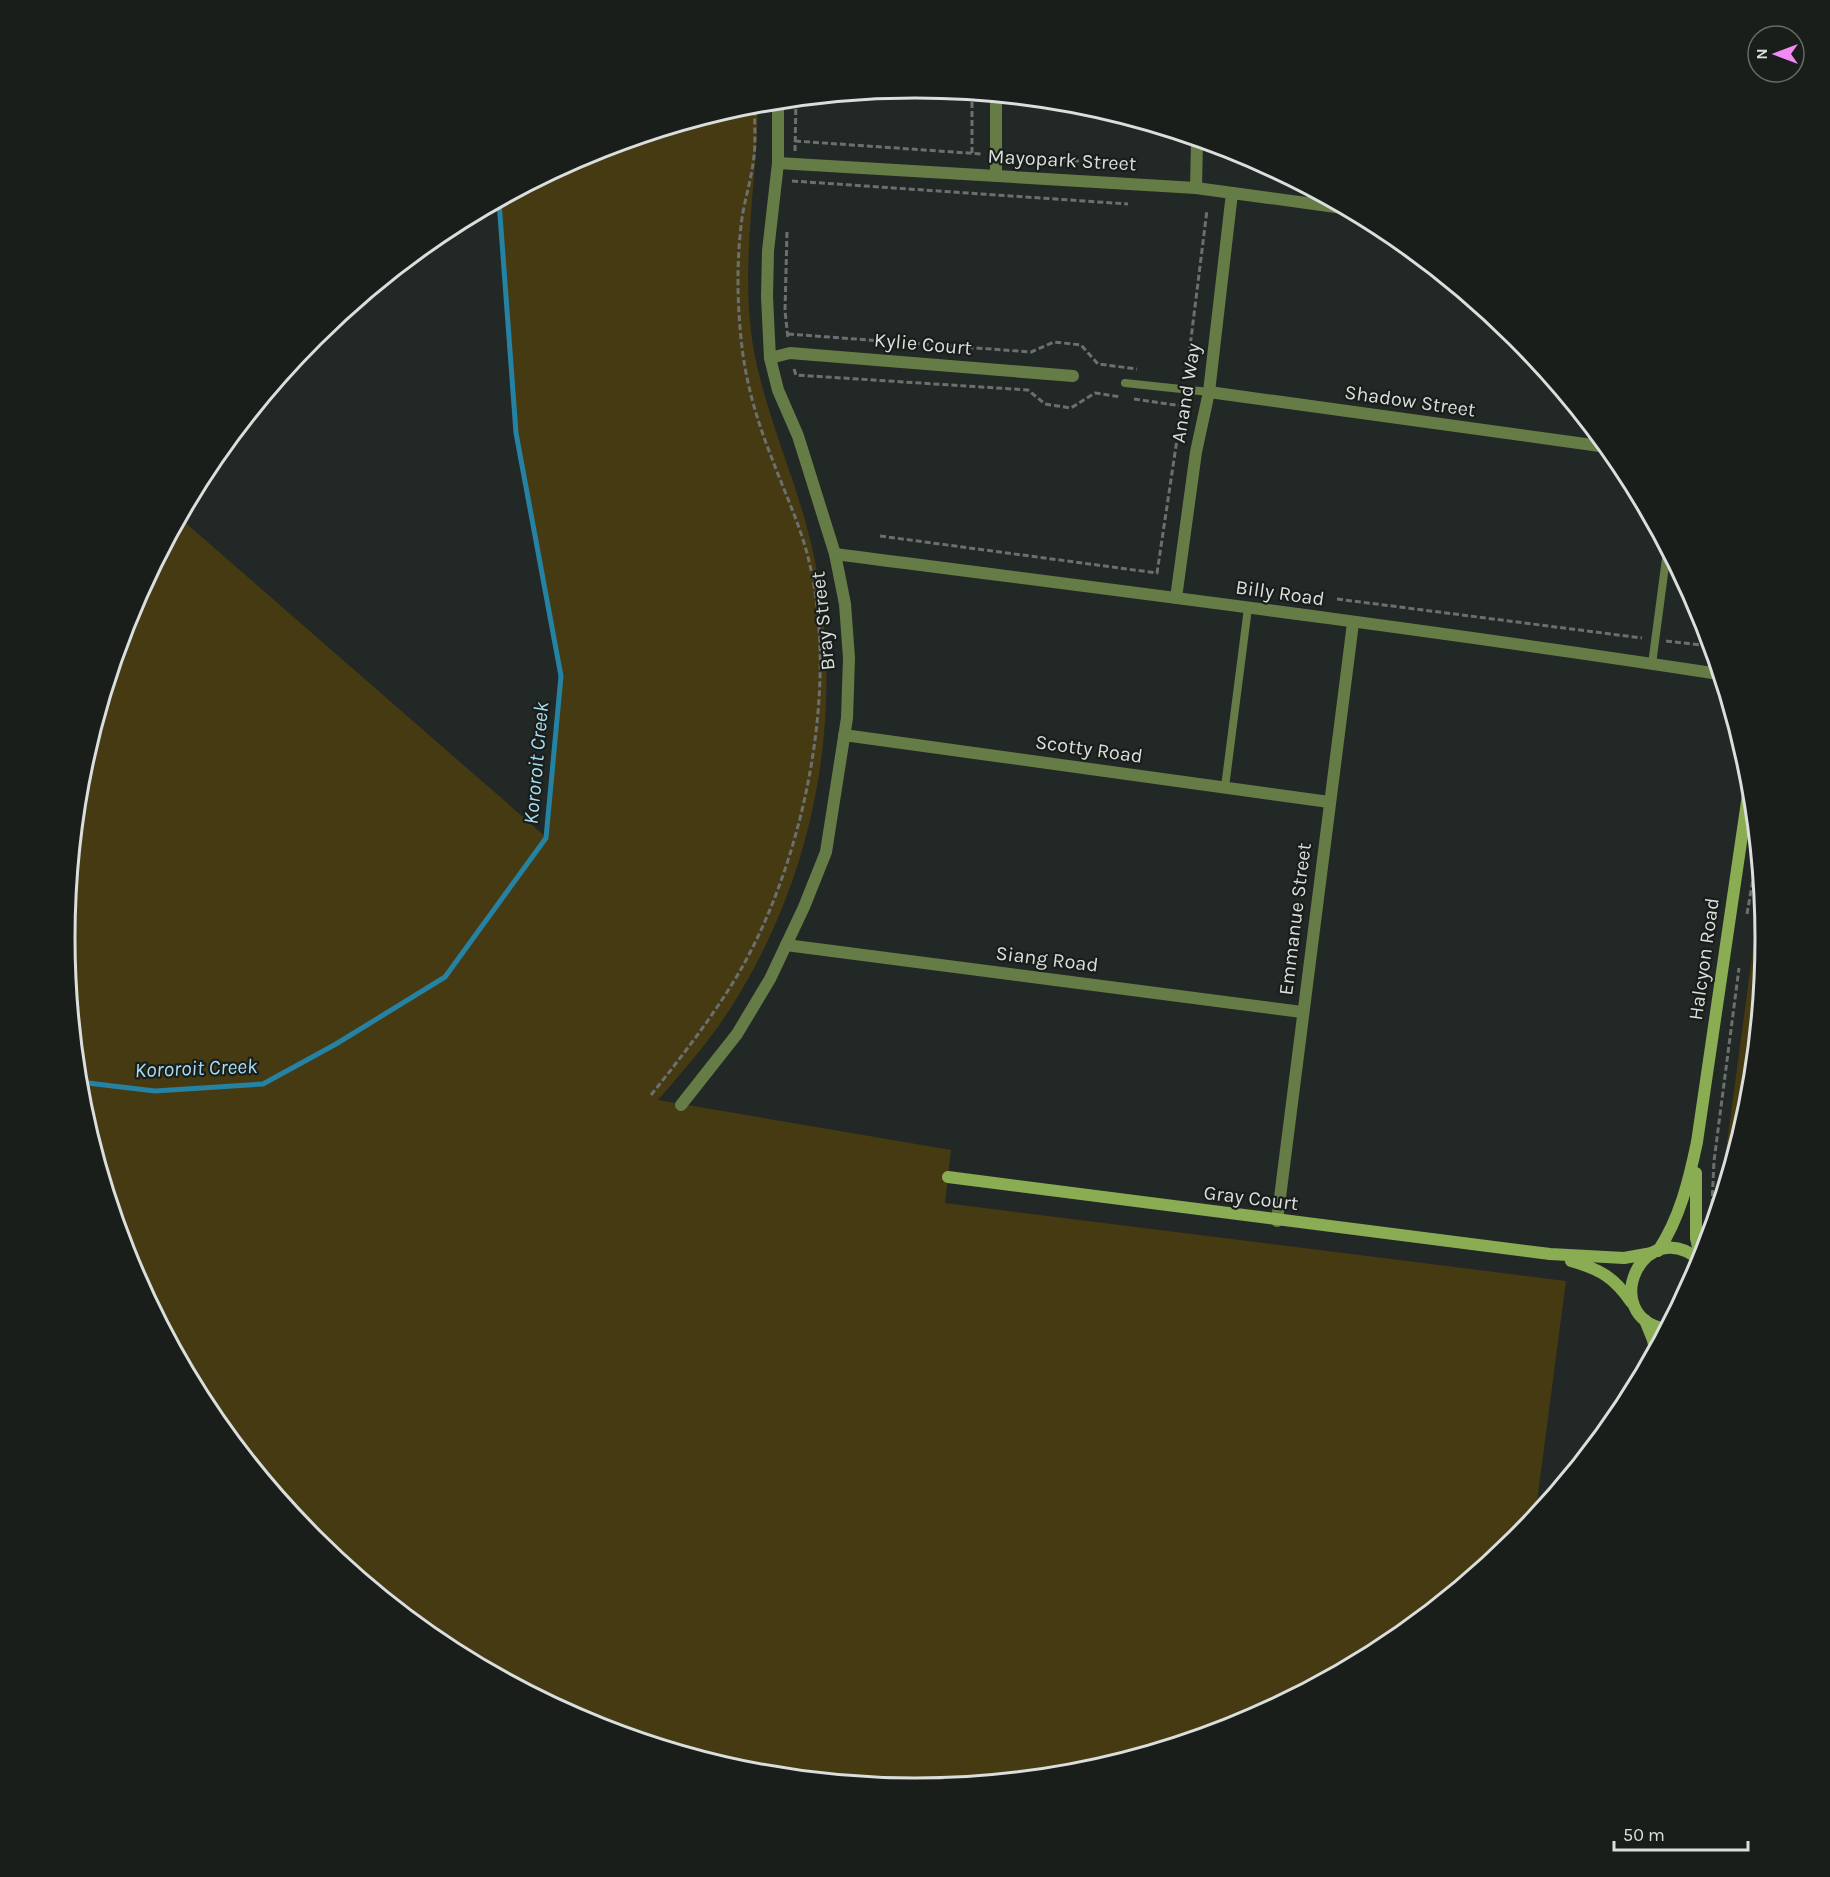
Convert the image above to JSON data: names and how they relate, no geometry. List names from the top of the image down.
{
  "streets": {
    "street": [
      "Mayopark Street",
      "Kylie Court",
      "Anand Way",
      "Shadow Street",
      "Billy Road",
      "Bray Street",
      "Scotty Road",
      "Emmanue Street",
      "Siang Road",
      "Halcyon Road",
      "Gray Court"
    ]
  },
  "crossings": [
    ["Mayopark Street", "Anand Way"],
    ["Mayopark Street", "Bray Street"],
    ["Kylie Court", "Bray Street"],
    ["Anand Way", "Shadow Street"],
    ["Anand Way", "Billy Road"],
    ["Billy Road", "Bray Street"],
    ["Billy Road", "Emmanue Street"],
    ["Bray Street", "Scotty Road"],
    ["Bray Street", "Siang Road"],
    ["Scotty Road", "Emmanue Street"],
    ["Emmanue Street", "Siang Road"],
    ["Emmanue Street", "Gray Court"]
  ],
  "water": ["Kororoit Creek"],
  "scale_bar": "50 m",
  "north": "left"
}
